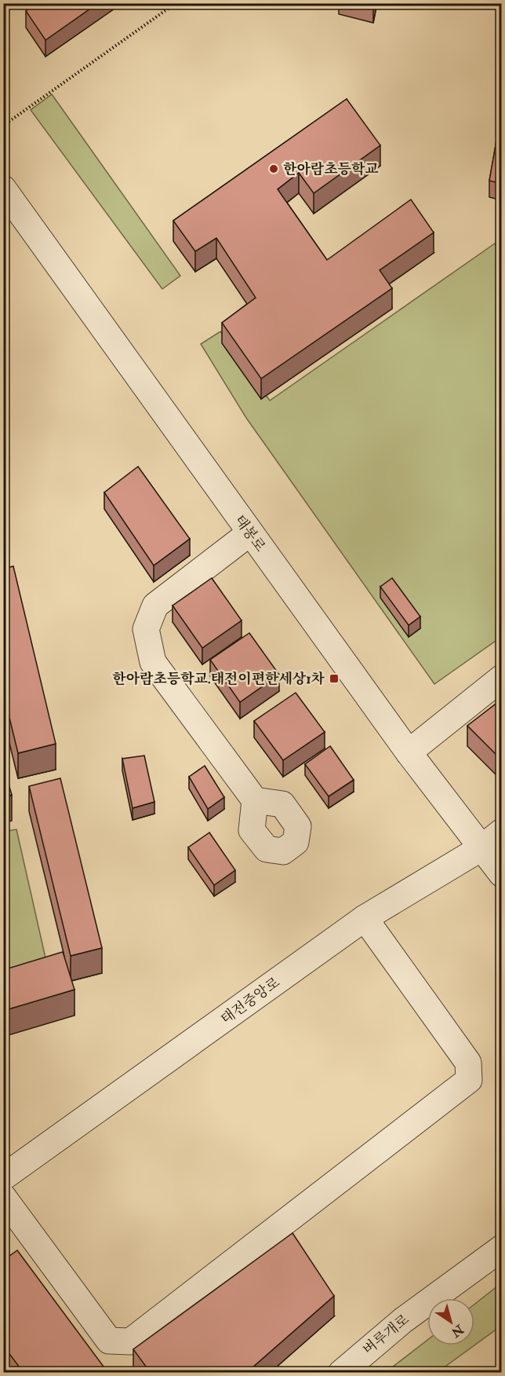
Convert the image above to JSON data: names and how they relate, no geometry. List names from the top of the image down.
{
  "streets": {
    "street": ["태봉로", "태전중앙로", "벼루개로"]
  },
  "crossings": [
    ["태봉로", "태전중앙로"]
  ],
  "places": {
    "other": ["한아람초등학교"],
    "transit": ["한아람초등학교.태전이편한세상1차"]
  },
  "north": "bottom right"
}
